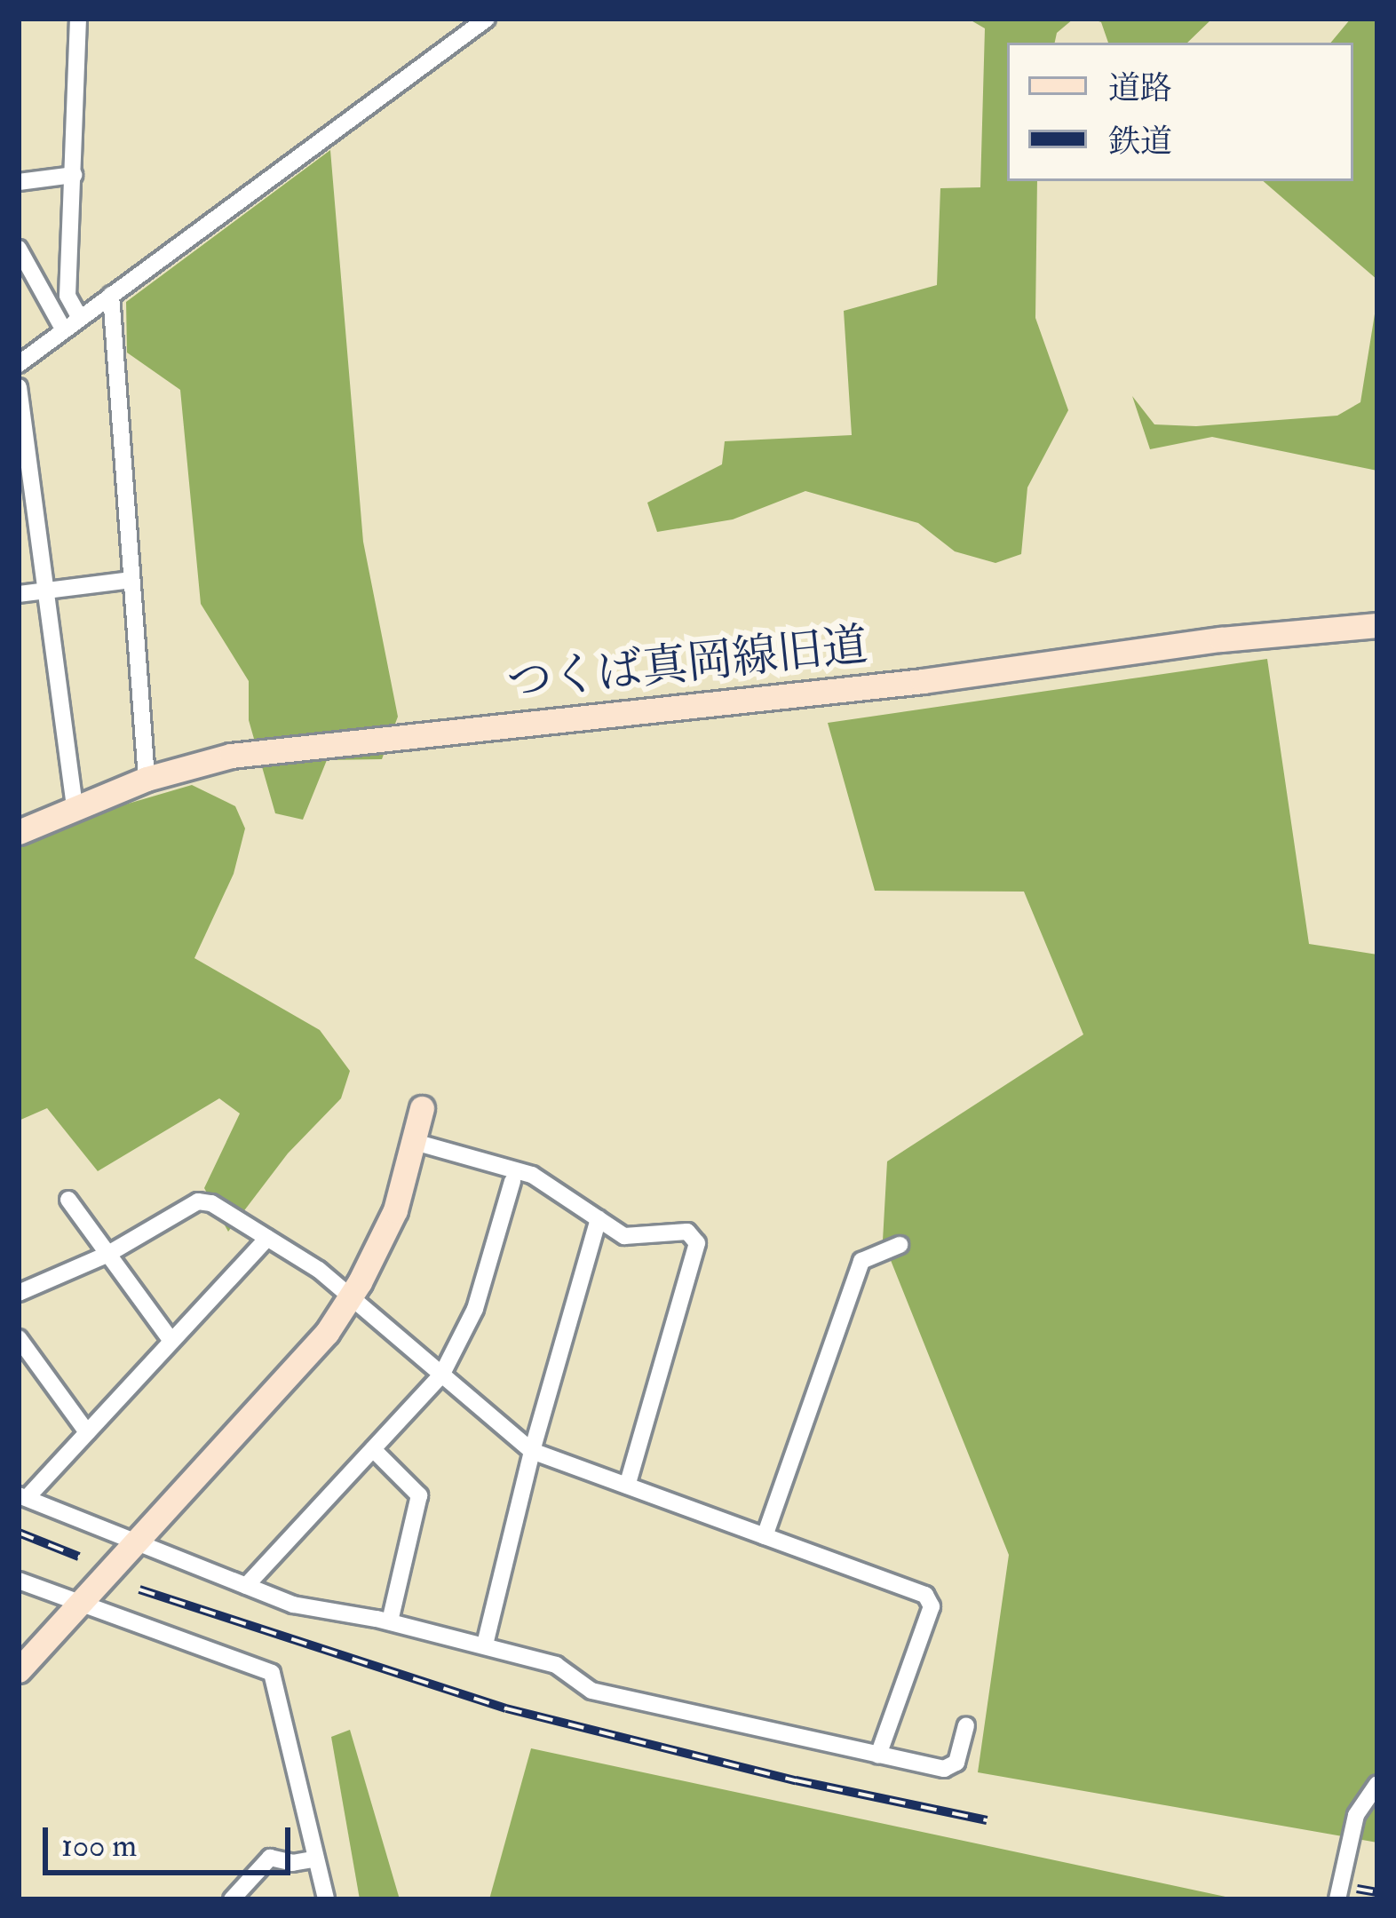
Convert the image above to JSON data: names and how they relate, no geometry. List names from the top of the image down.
{
  "streets": {
    "street": ["つくば真岡線旧道"]
  },
  "legend": ["道路", "鉄道"],
  "scale_bar": "100 m"
}
